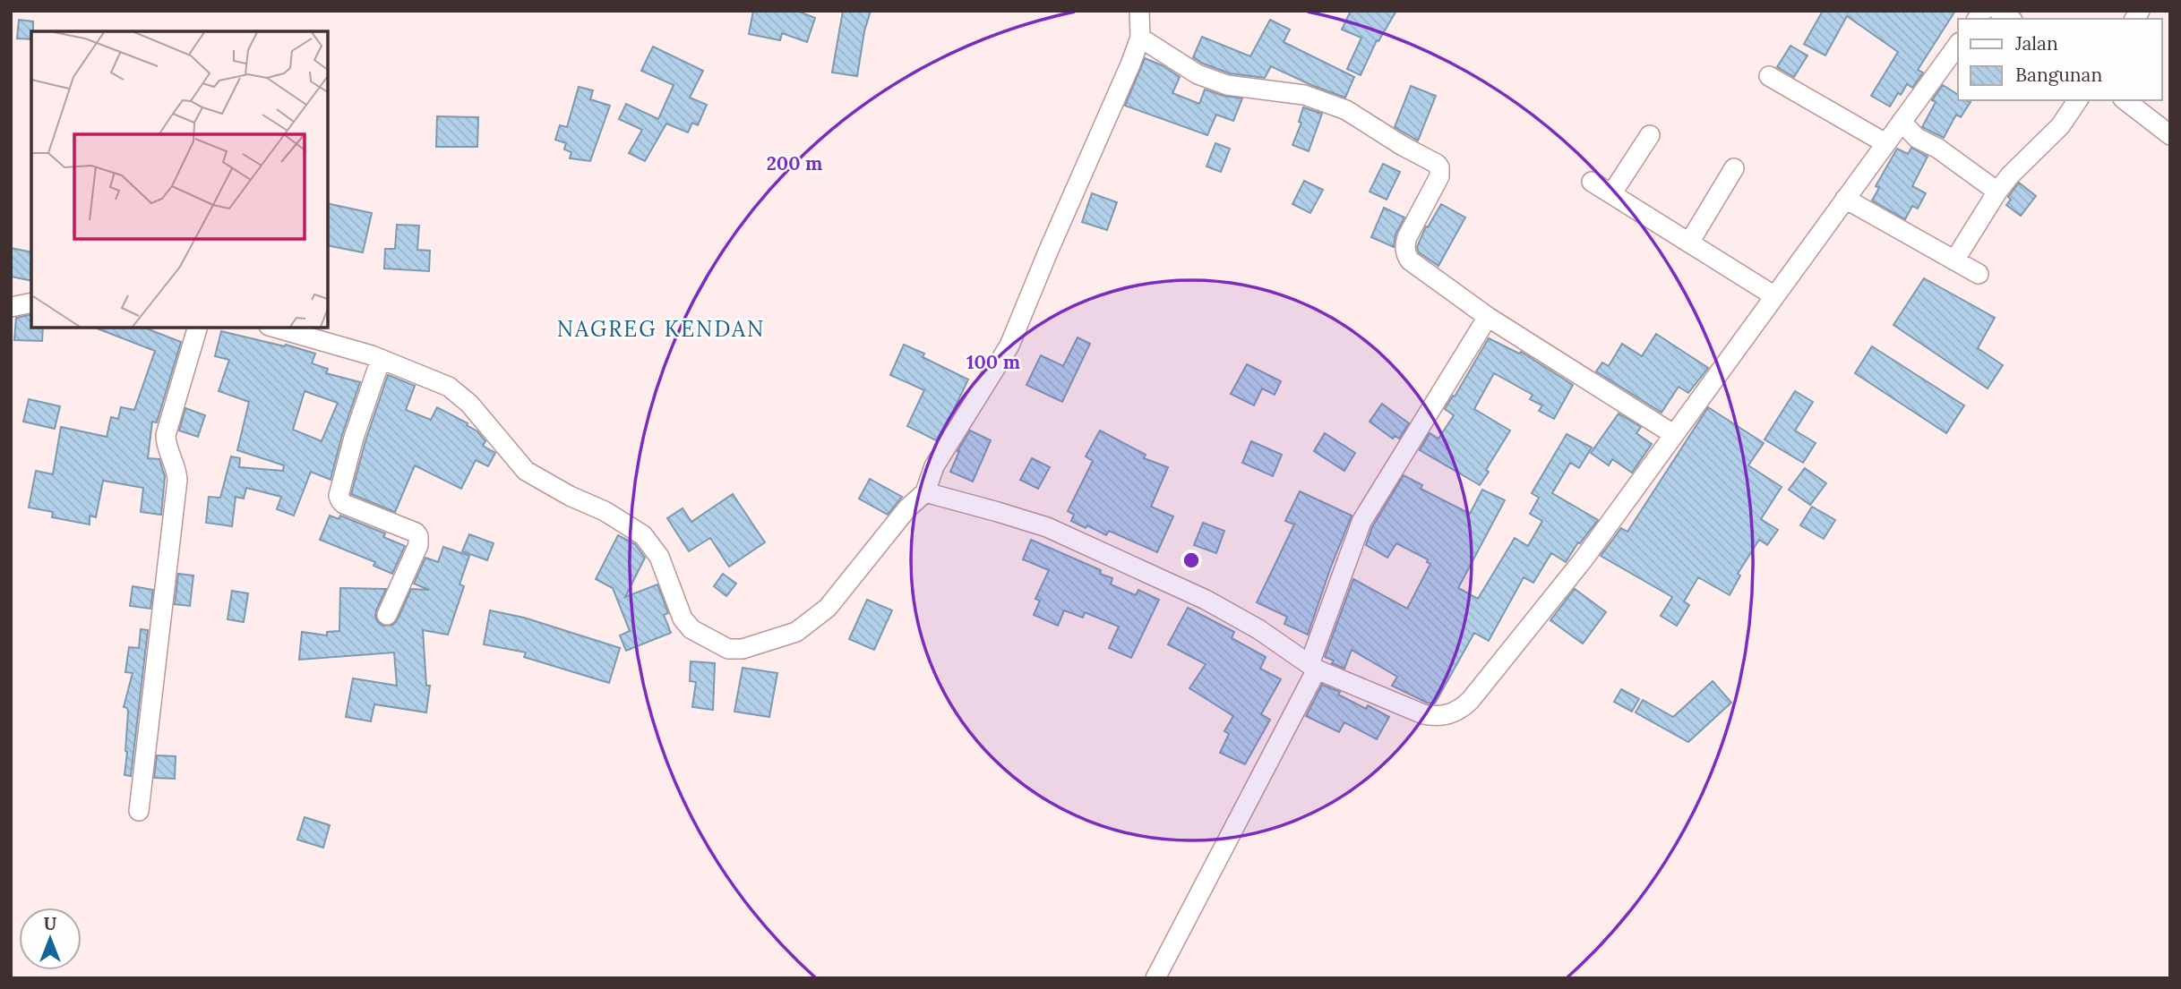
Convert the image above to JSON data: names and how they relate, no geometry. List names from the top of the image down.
{
  "districts": ["NAGREG KENDAN"],
  "legend": ["Jalan", "Bangunan"],
  "north": "top",
  "rings": ["200 m", "100 m"]
}
